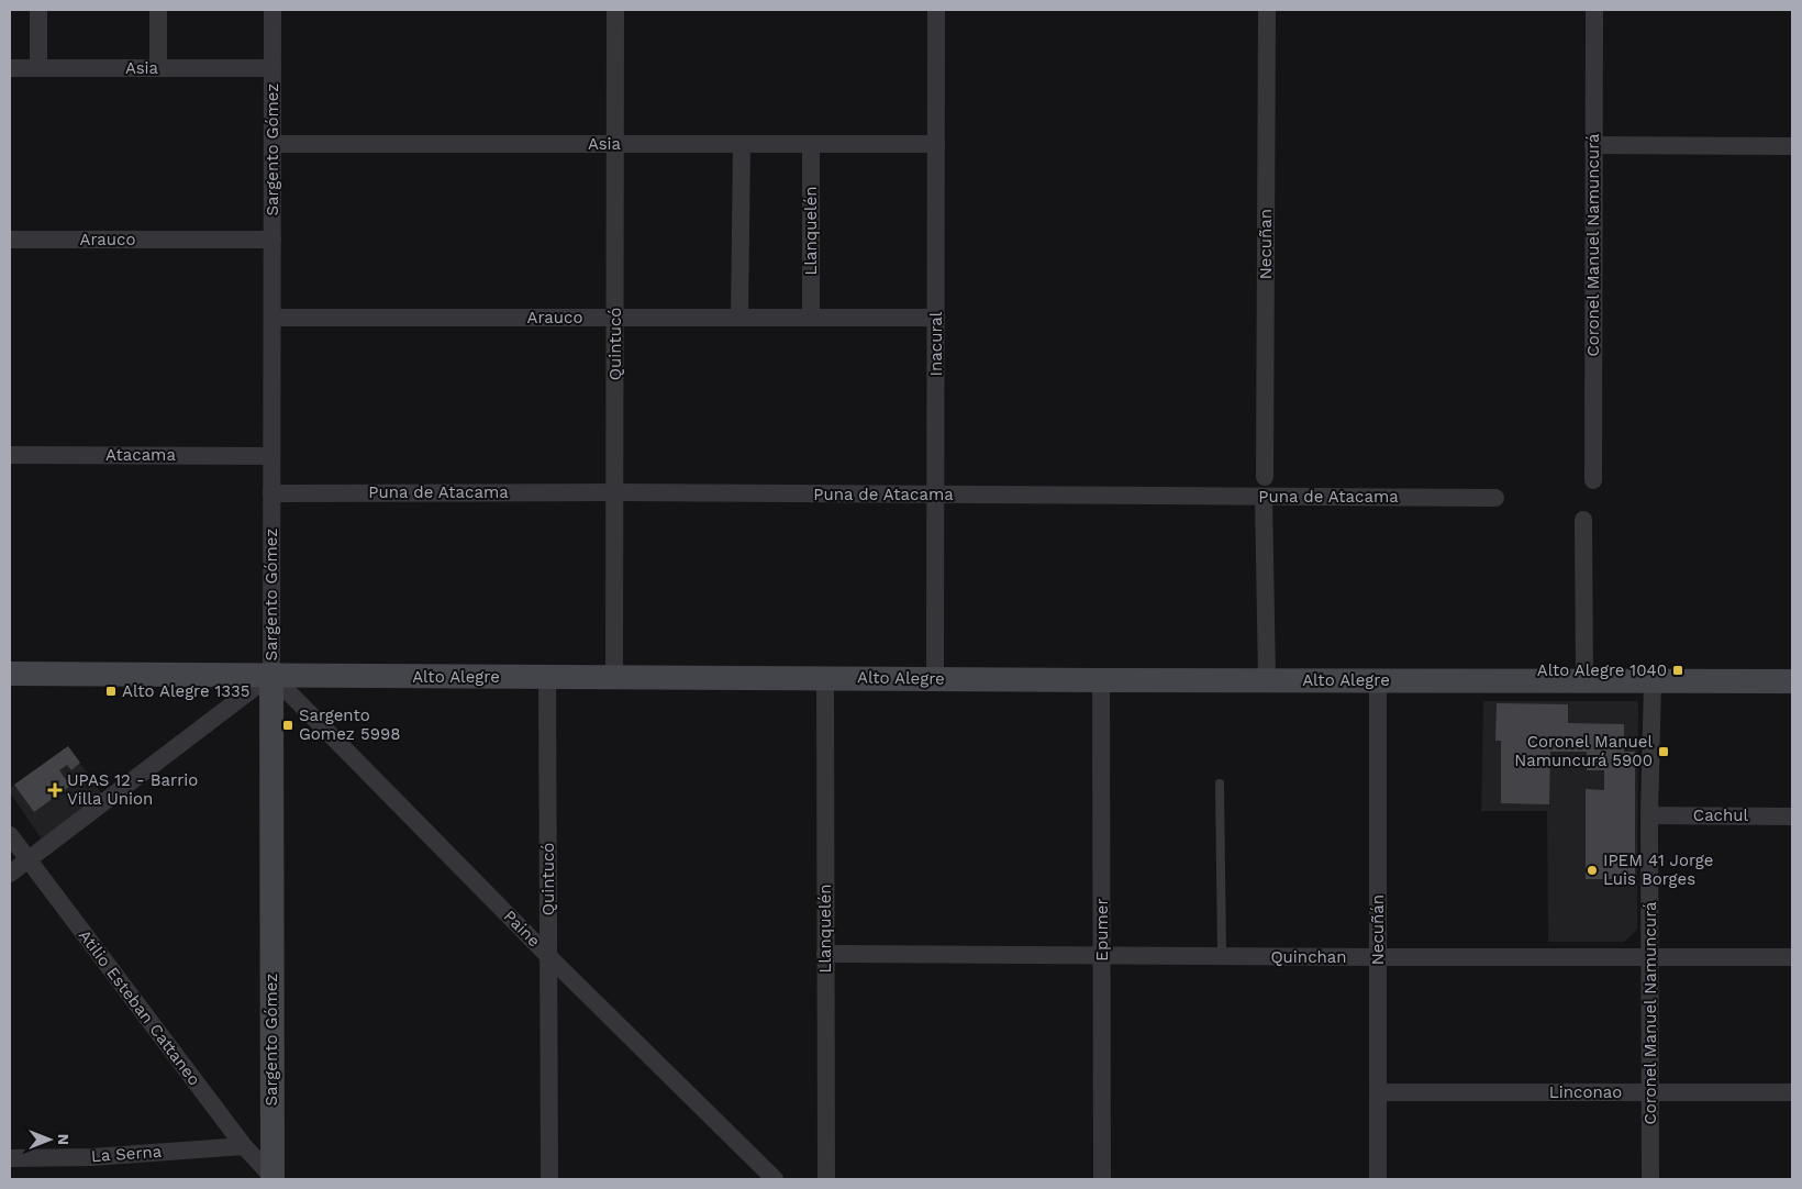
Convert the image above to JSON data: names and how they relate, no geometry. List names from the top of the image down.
{
  "streets": {
    "main road": ["Sargento Gómez", "Alto Alegre"],
    "street": [
      "Asia",
      "Llanquelén",
      "Arauco",
      "Necuñan",
      "Coronel Manuel Namuncurá",
      "Quintucó",
      "Inacural",
      "Atacama",
      "Puna de Atacama",
      "Cachul",
      "Paine",
      "Epumer",
      "Necuñán",
      "Quinchan",
      "Atilio Esteban Cattaneo",
      "Linconao",
      "La Serna"
    ]
  },
  "crossings": [
    ["Asia", "Sargento Gómez"],
    ["Asia", "Llanquelén"],
    ["Asia", "Quintucó"],
    ["Asia", "Inacural"],
    ["Sargento Gómez", "Arauco"],
    ["Sargento Gómez", "Atacama"],
    ["Sargento Gómez", "Puna de Atacama"],
    ["Sargento Gómez", "Alto Alegre"],
    ["Sargento Gómez", "Paine"],
    ["Sargento Gómez", "Atilio Esteban Cattaneo"],
    ["Llanquelén", "Arauco"],
    ["Llanquelén", "Alto Alegre"],
    ["Llanquelén", "Quinchan"],
    ["Arauco", "Quintucó"],
    ["Arauco", "Inacural"],
    ["Coronel Manuel Namuncurá", "Alto Alegre"],
    ["Coronel Manuel Namuncurá", "Cachul"],
    ["Coronel Manuel Namuncurá", "Quinchan"],
    ["Coronel Manuel Namuncurá", "Linconao"],
    ["Quintucó", "Puna de Atacama"],
    ["Quintucó", "Alto Alegre"],
    ["Quintucó", "Paine"],
    ["Inacural", "Puna de Atacama"],
    ["Inacural", "Alto Alegre"],
    ["Alto Alegre", "Paine"],
    ["Alto Alegre", "Epumer"],
    ["Alto Alegre", "Necuñán"],
    ["Epumer", "Quinchan"],
    ["Necuñán", "Quinchan"],
    ["Necuñán", "Linconao"],
    ["Atilio Esteban Cattaneo", "La Serna"]
  ],
  "places": {
    "transit": [
      "Alto Alegre 1040",
      "Alto Alegre 1335",
      "Sargento Gomez 5998",
      "Coronel Manuel Namuncurá 5900"
    ],
    "health": ["UPAS 12 - Barrio Villa Union"],
    "other": ["IPEM 41 Jorge Luis Borges"]
  },
  "north": "right"
}
